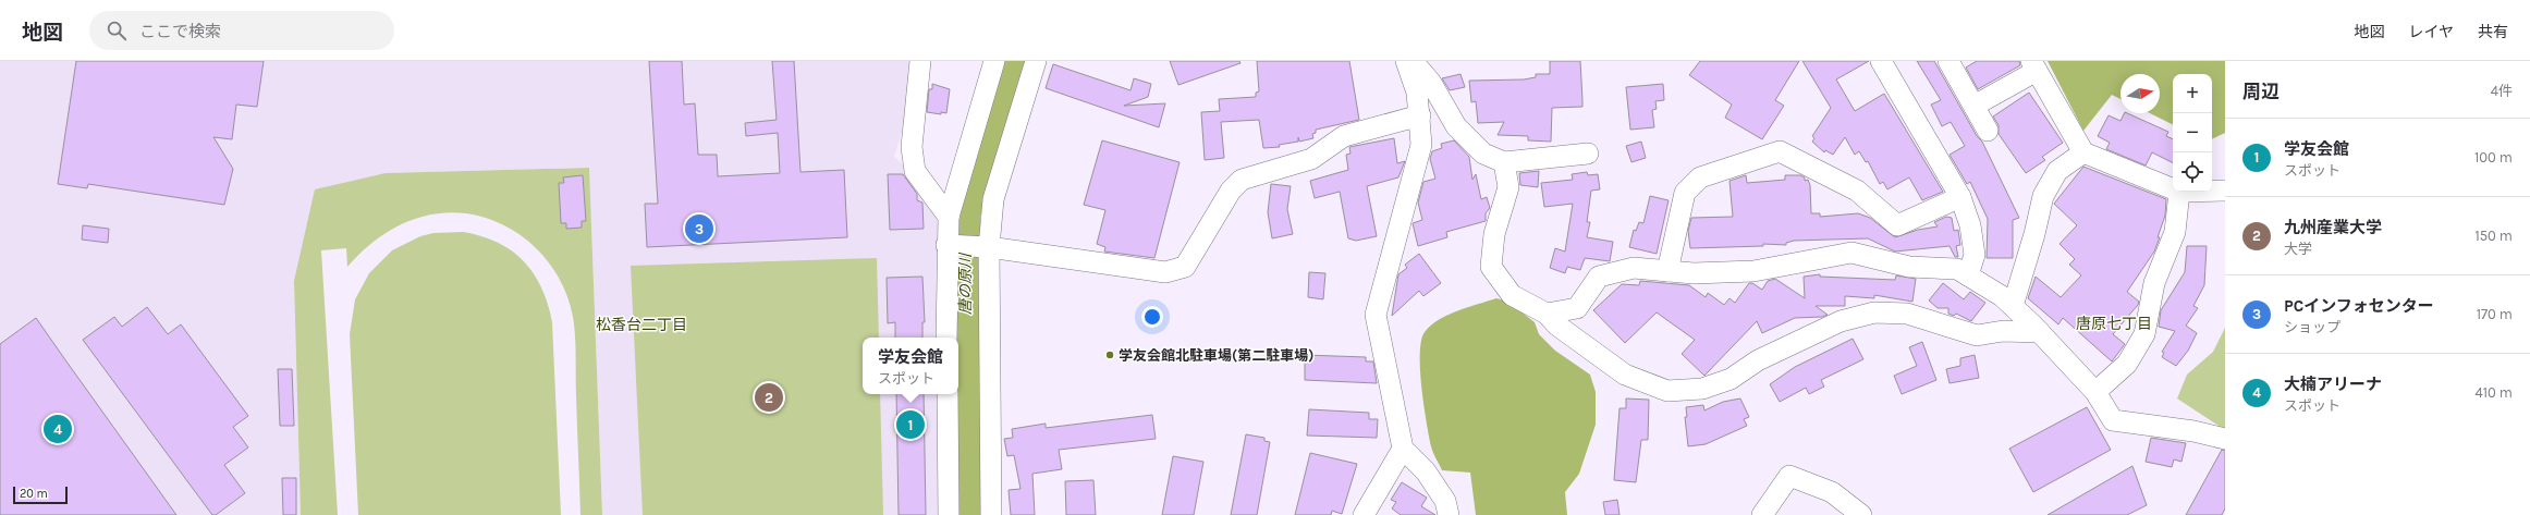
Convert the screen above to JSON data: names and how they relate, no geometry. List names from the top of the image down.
{
  "districts": ["唐原七丁目", "松香台二丁目"],
  "water": ["唐の原川"],
  "places": ["学友会館北駐車場(第二駐車場)"],
  "scale_bar": "20 m",
  "north": "right",
  "page": {
    "header": "地図",
    "search": "ここで検索",
    "nav": ["地図", "レイヤ", "共有"],
    "heading": ["周辺", "4件"],
    "map_buttons": ["+", "−"],
    "list": [
      {
        "mark": "1",
        "name": "学友会館",
        "note": "スポット",
        "value": "100 m"
      },
      {
        "mark": "2",
        "name": "九州産業大学",
        "note": "大学",
        "value": "150 m"
      },
      {
        "mark": "3",
        "name": "PCインフォセンター",
        "note": "ショップ",
        "value": "170 m"
      },
      {
        "mark": "4",
        "name": "大楠アリーナ",
        "note": "スポット",
        "value": "410 m"
      }
    ],
    "pins": [
      "3",
      "2",
      "1",
      "4"
    ],
    "popup": ["学友会館", "スポット"],
    "scale": "20 m"
  }
}
